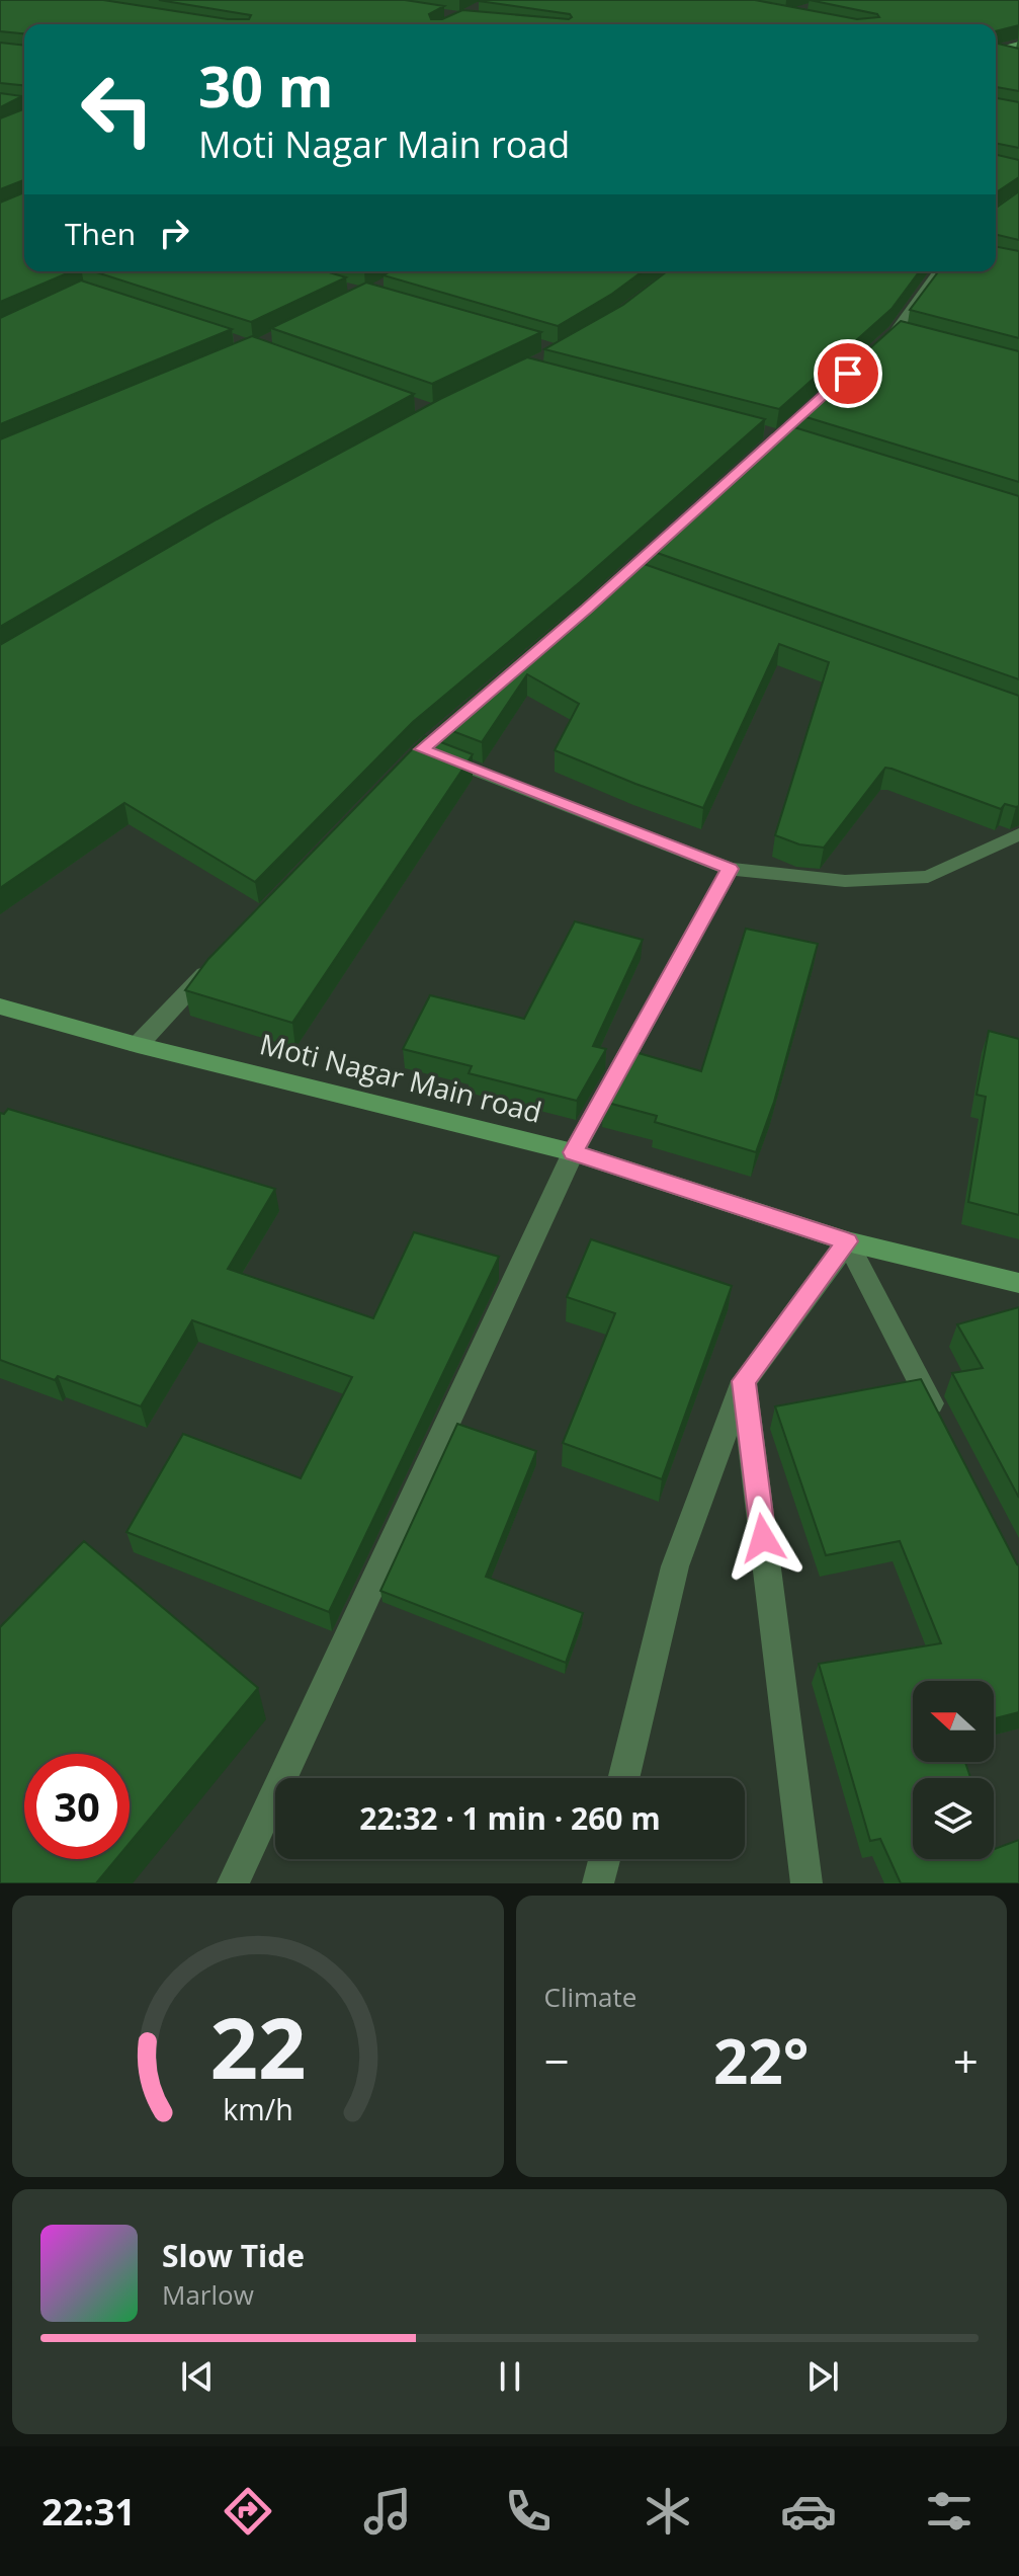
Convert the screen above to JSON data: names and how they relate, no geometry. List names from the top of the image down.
{
  "streets": {
    "street": ["Moti Nagar Main road"]
  },
  "north": "left",
  "page": {
    "turn": ["30 m", "Moti Nagar Main road"],
    "then": "Then",
    "limit": "30",
    "trip": "22:32 · 1 min · 260 m",
    "tile": "Climate",
    "heat": ["−", "22°", "+"],
    "song": ["Slow Tide", "Marlow"],
    "tabs": "22:31",
    "gauge": ["22", "km/h"]
  }
}
